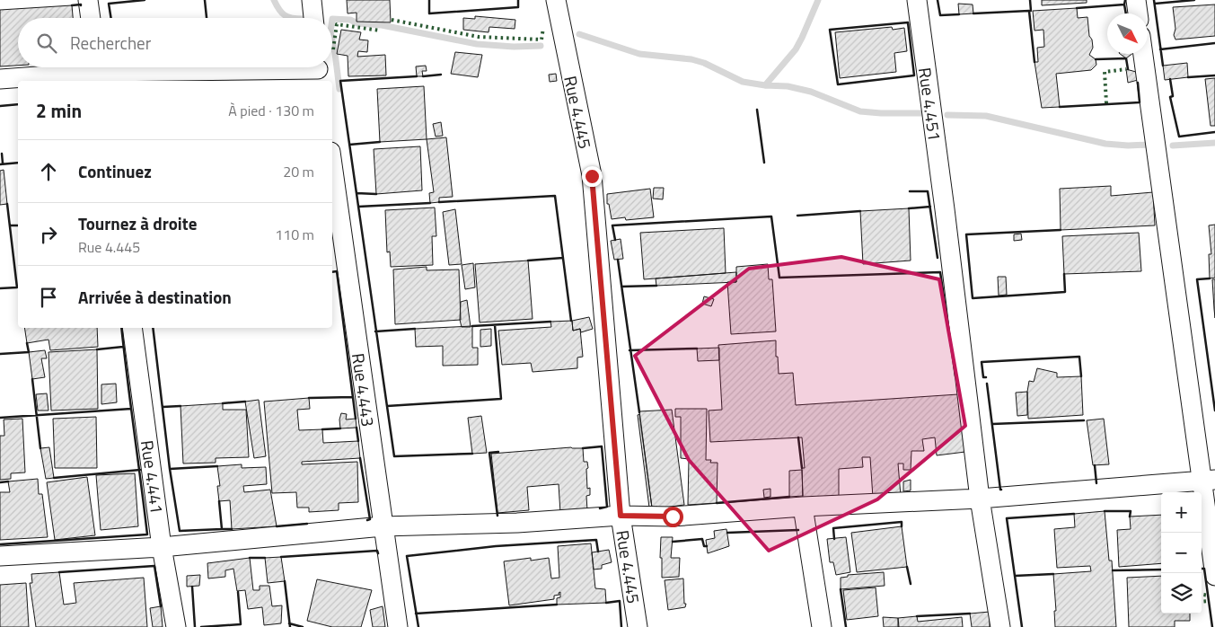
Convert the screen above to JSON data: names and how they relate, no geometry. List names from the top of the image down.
{
  "streets": {
    "street": [
      "Rue 4.451",
      "Rue 4.445",
      "Rue 4.443",
      "Rue 4.441"
    ]
  },
  "north": "bottom right",
  "page": {
    "search": "Rechercher",
    "heading": ["2 min", "À pied · 130 m"],
    "list": [
      ["Continuez", "20 m"],
      ["Tournez à droite", "Rue 4.445", "110 m"],
      "Arrivée à destination"
    ],
    "map_buttons": ["+", "−"]
  }
}
